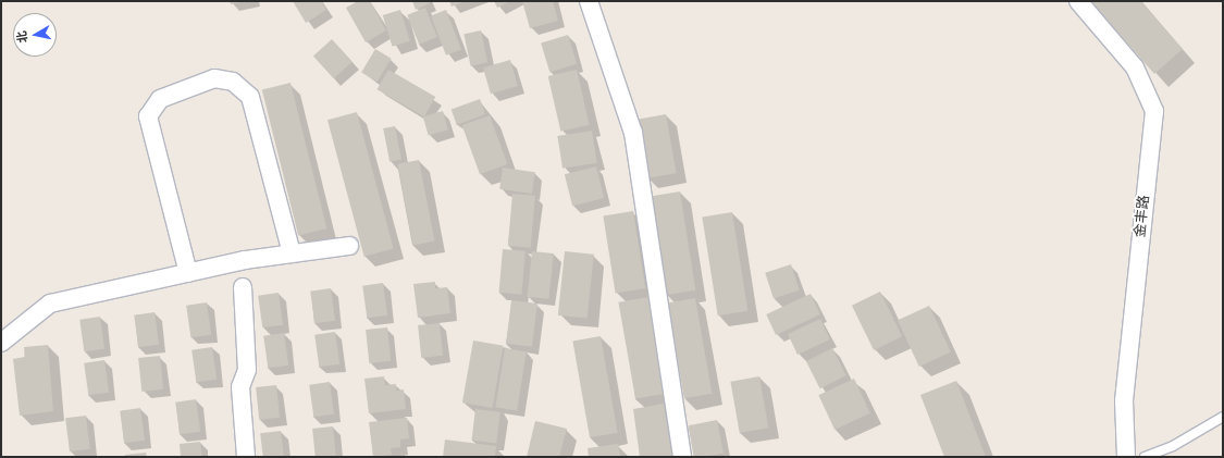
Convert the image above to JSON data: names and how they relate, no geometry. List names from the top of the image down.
{
  "streets": {
    "street": ["金丰路"]
  },
  "north": "left"
}
